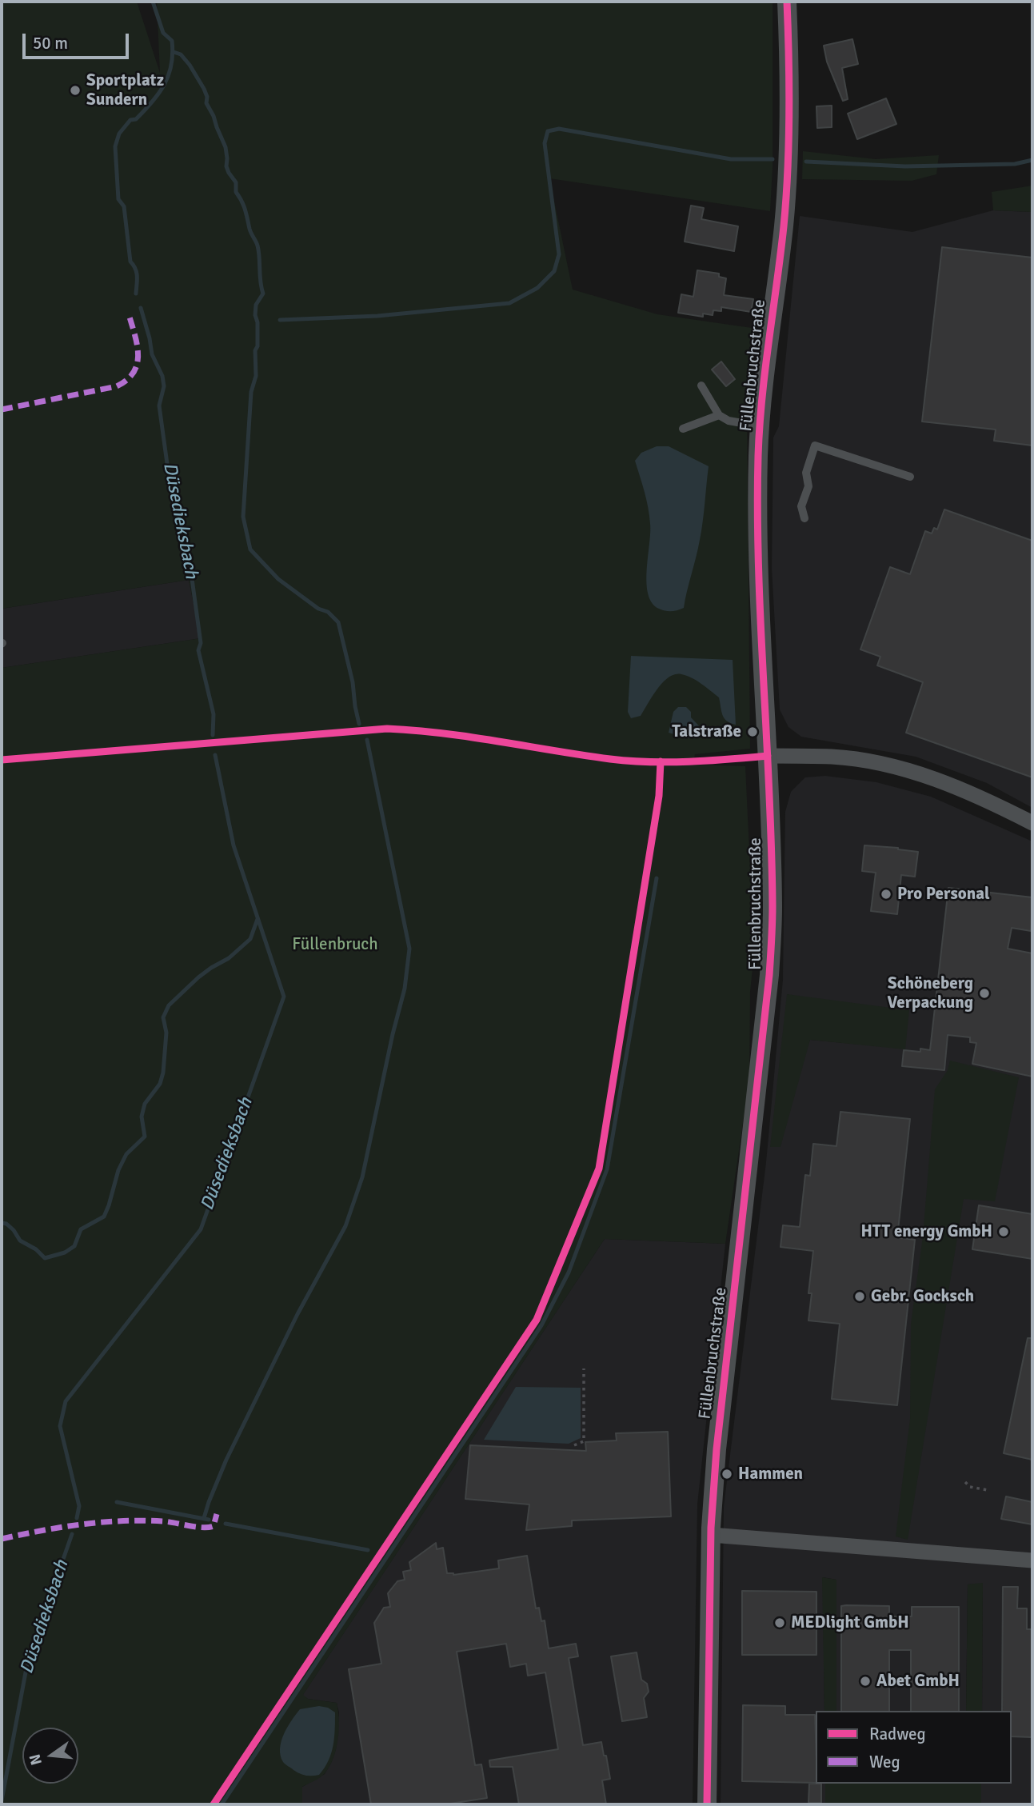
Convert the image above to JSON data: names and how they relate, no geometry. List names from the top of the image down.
{
  "streets": {
    "street": ["Füllenbruchstraße"]
  },
  "water": ["Düsedieksbach"],
  "parks": ["Füllenbruch"],
  "places": [
    "Sportplatz Sundern",
    "Talstraße",
    "Pro Personal",
    "Schöneberg Verpackung",
    "HTT energy GmbH",
    "Gebr. Gocksch",
    "Hammen",
    "MEDlight GmbH",
    "Abet GmbH"
  ],
  "legend": ["Radweg", "Weg"],
  "scale_bar": "50 m",
  "north": "left"
}
